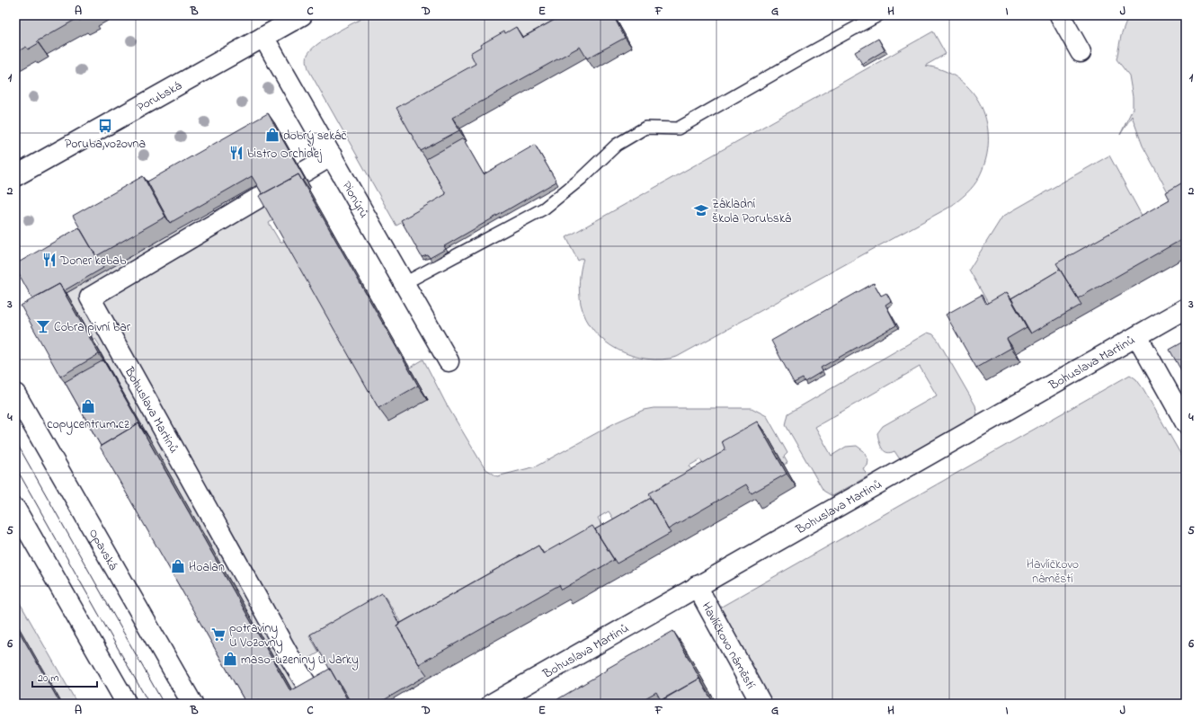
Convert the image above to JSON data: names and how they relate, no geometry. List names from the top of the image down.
{
  "streets": {
    "street": [
      "Porubská",
      "Pionýrů",
      "Bohuslava Martinů",
      "Opavská",
      "Havlíčkovo náměstí"
    ]
  },
  "crossings": [
    ["Porubská", "Pionýrů"],
    ["Bohuslava Martinů", "Havlíčkovo náměstí"]
  ],
  "parks": ["Havlíčkovo náměstí"],
  "places": {
    "bus stop": ["Poruba,vozovna"],
    "shop": [
      "dobrý sekáč",
      "copycentrum.cz",
      "Hoalan",
      "maso-uzeniny U Jarky"
    ],
    "restaurant": ["bistro Orchidej", "Doner kebab"],
    "school or university": ["Základní škola Porubská"],
    "bar": ["Cobra pivní bar"],
    "supermarket": ["potraviny U Vozovny"]
  },
  "scale_bar": "20 m",
  "grid": {
    "columns": [
      "A",
      "B",
      "C",
      "D",
      "E",
      "F",
      "G",
      "H",
      "I",
      "J"
    ],
    "rows": [
      "1",
      "2",
      "3",
      "4",
      "5",
      "6"
    ]
  }
}
